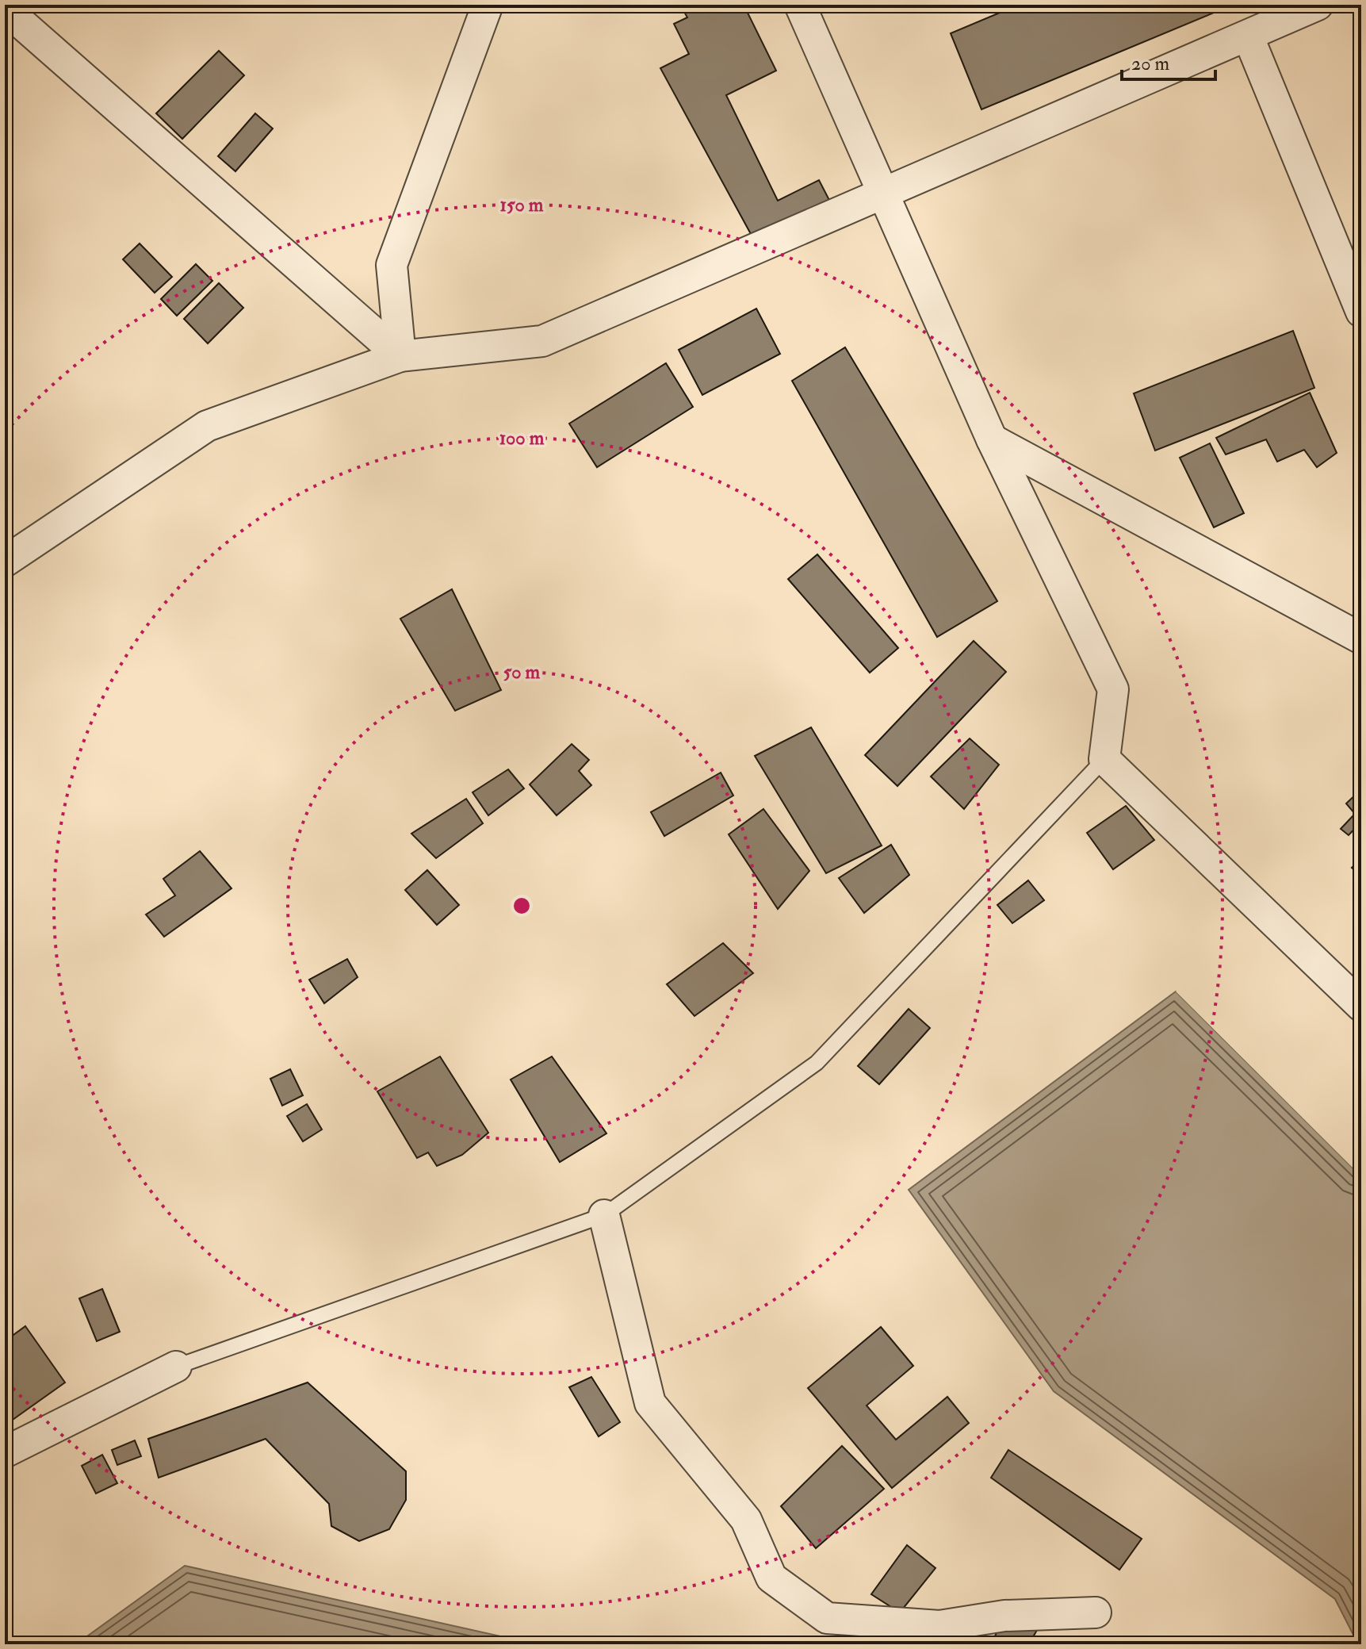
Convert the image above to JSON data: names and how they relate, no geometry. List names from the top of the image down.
{
  "scale_bar": "20 m",
  "rings": ["150 m", "100 m", "50 m"]
}
